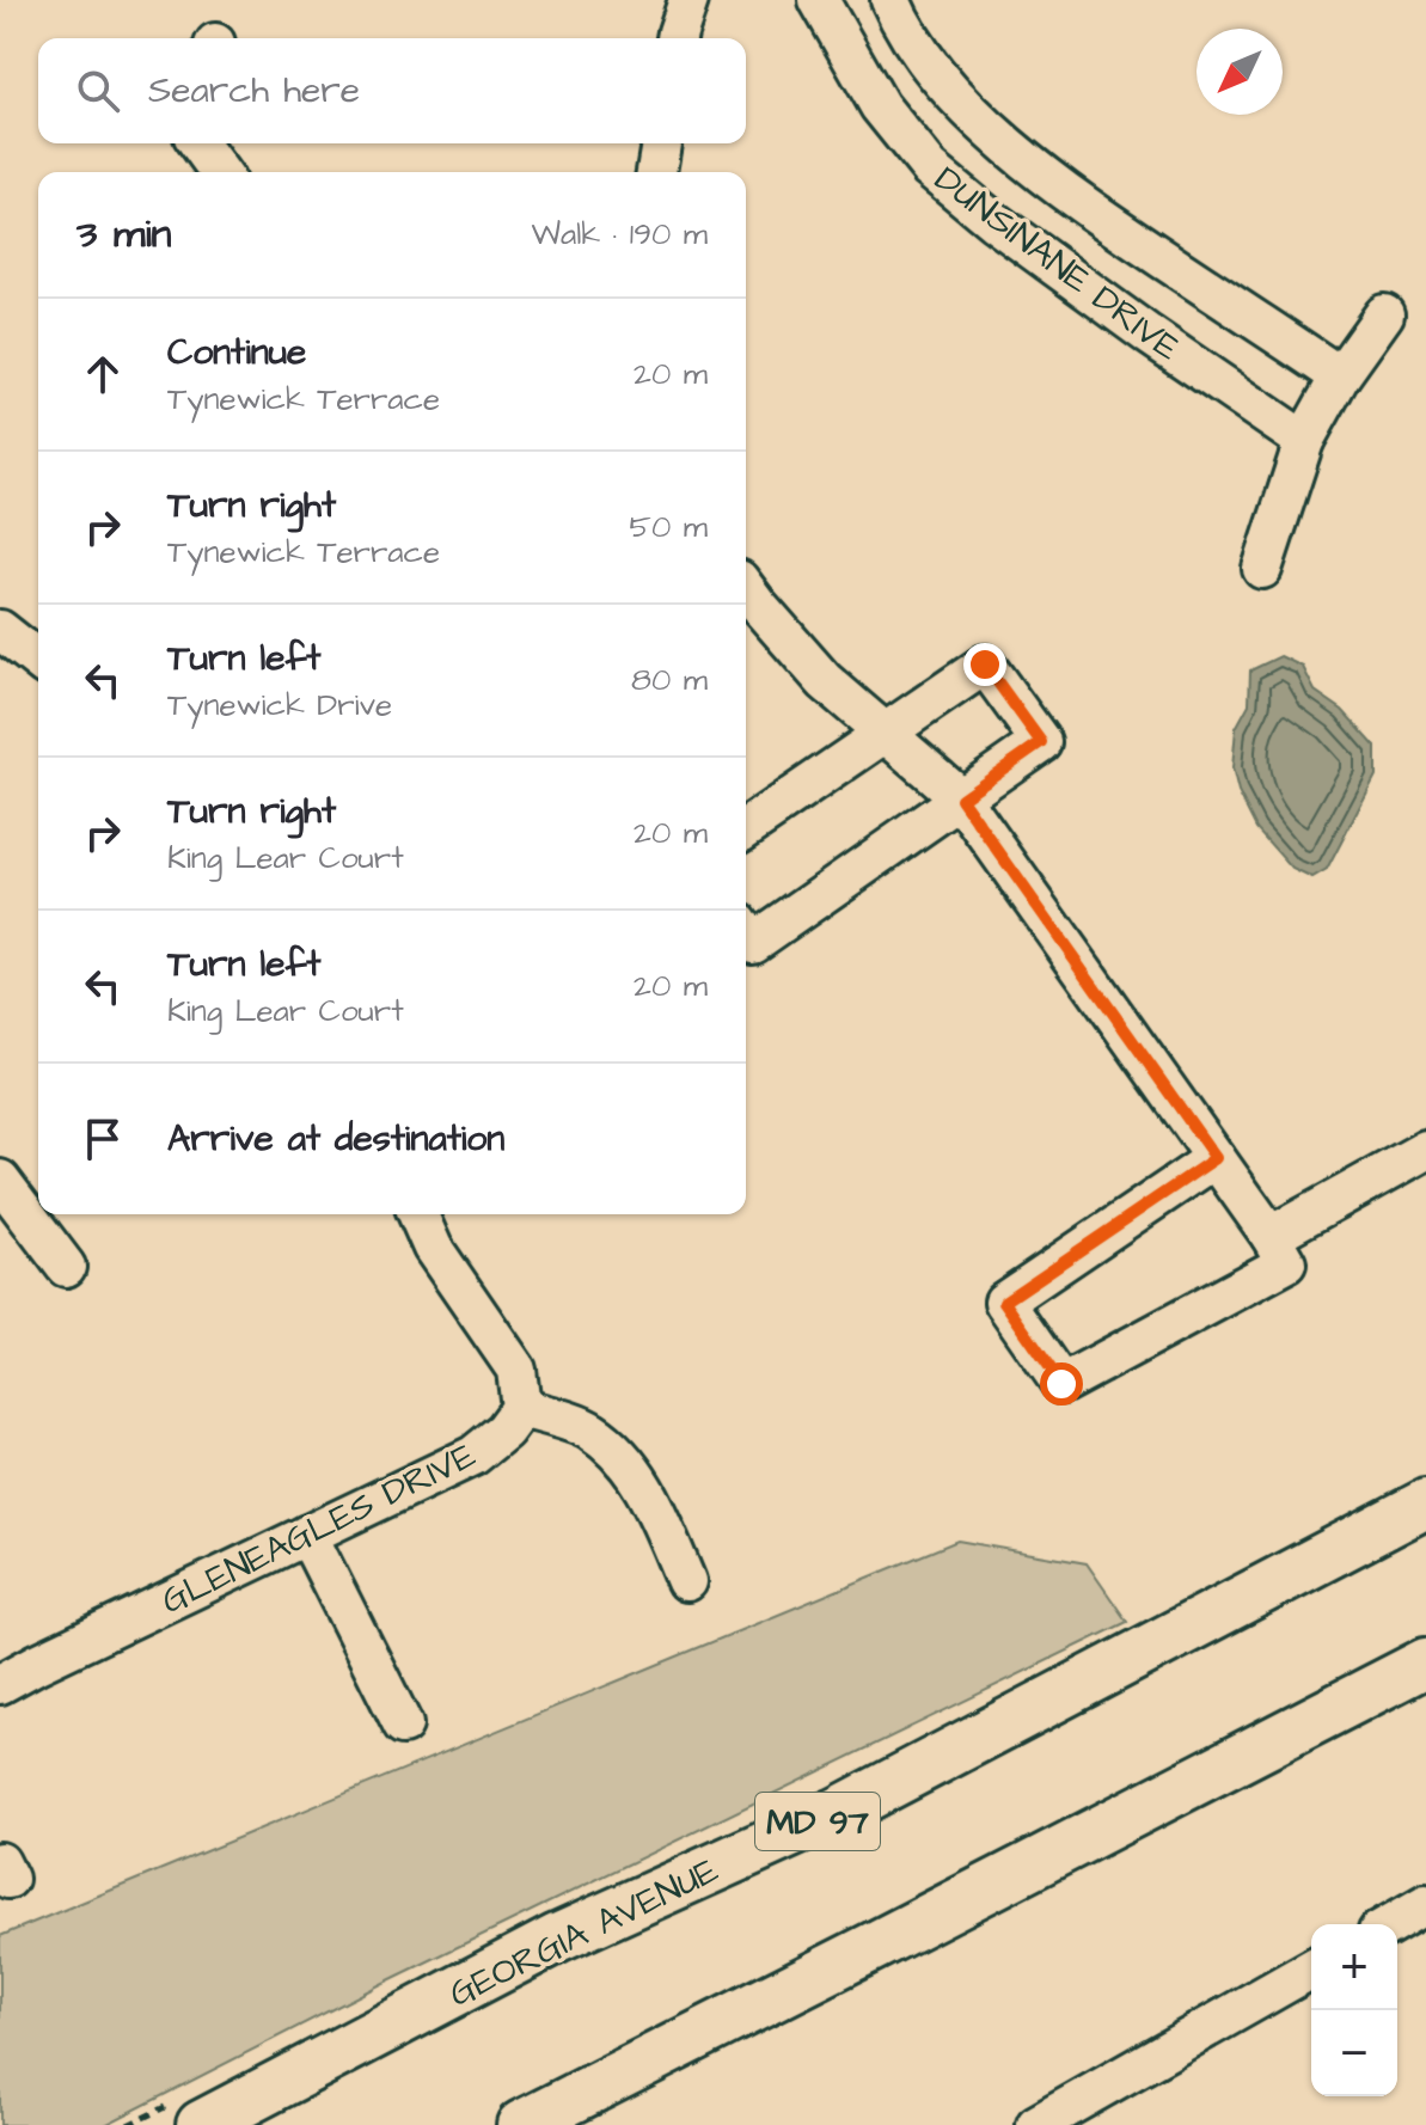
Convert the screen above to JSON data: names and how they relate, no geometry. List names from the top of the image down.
{
  "streets": {
    "main road": ["MD 97", "GEORGIA AVENUE"],
    "street": ["DUNSINANE DRIVE", "GLENEAGLES DRIVE"]
  },
  "north": "bottom left",
  "page": {
    "search": "Search here",
    "heading": ["3 min", "Walk · 190 m"],
    "list": [
      ["Continue", "Tynewick Terrace", "20 m"],
      ["Turn right", "Tynewick Terrace", "50 m"],
      ["Turn left", "Tynewick Drive", "80 m"],
      ["Turn right", "King Lear Court", "20 m"],
      ["Turn left", "King Lear Court", "20 m"],
      "Arrive at destination"
    ],
    "map_buttons": ["+", "−"]
  }
}
